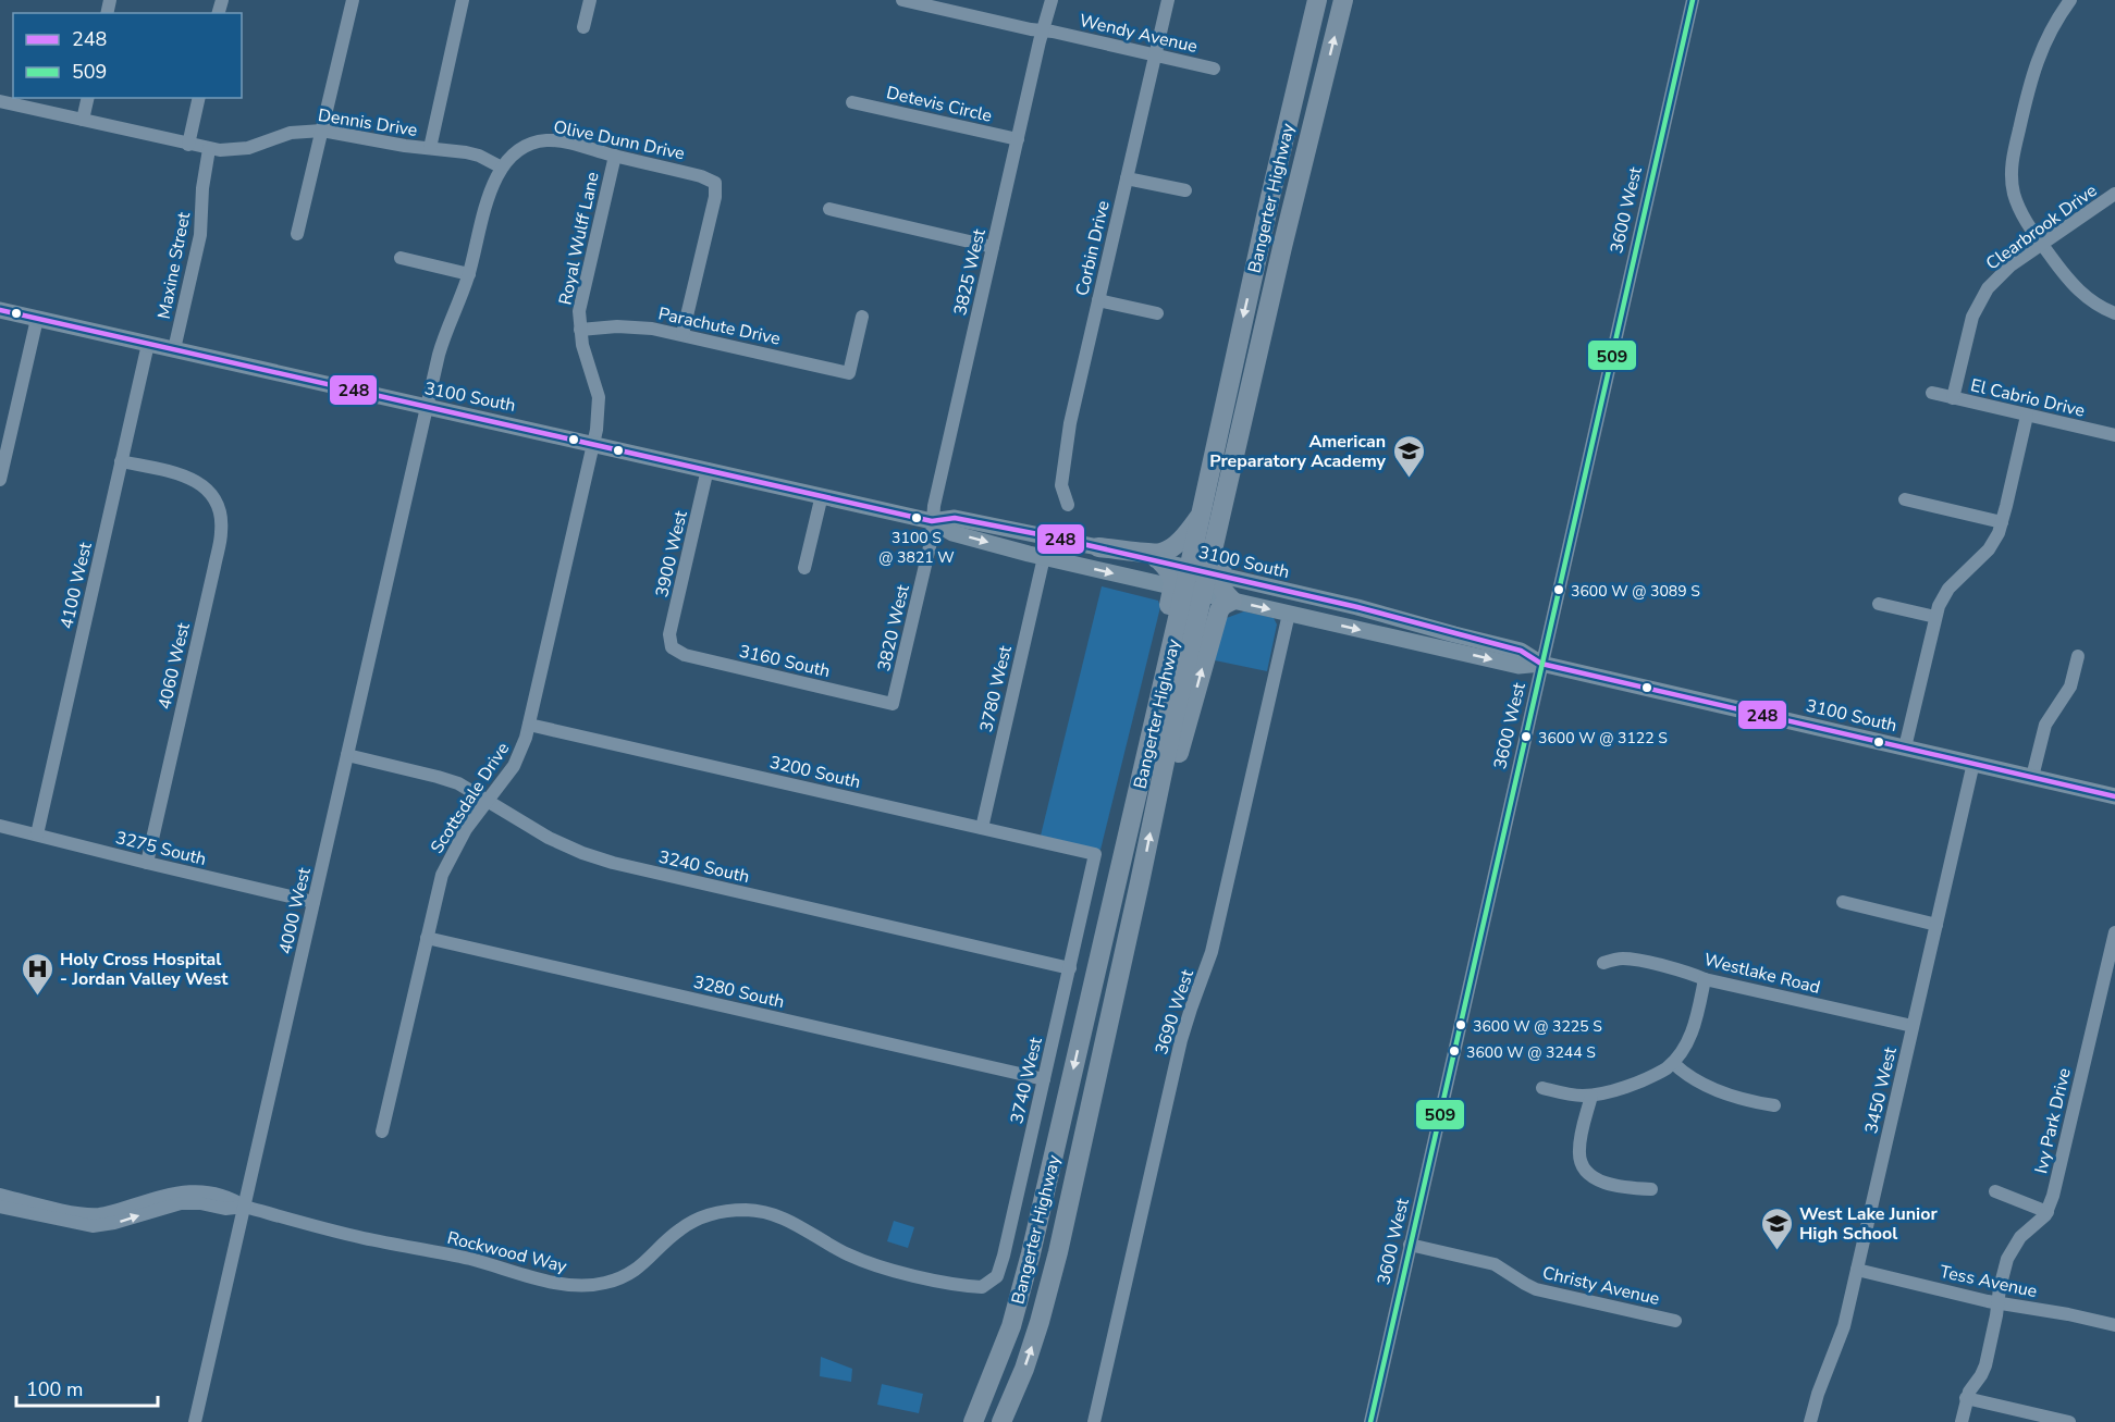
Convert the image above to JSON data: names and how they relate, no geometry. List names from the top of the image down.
{
  "streets": {
    "highway": ["Bangerter Highway"],
    "main road": ["3100 South"],
    "street": [
      "Wendy Avenue",
      "Detevis Circle",
      "Dennis Drive",
      "Olive Dunn Drive",
      "3600 West",
      "Clearbrook Drive",
      "Royal Wulff Lane",
      "Corbin Drive",
      "Maxine Street",
      "3825 West",
      "Parachute Drive",
      "El Cabrio Drive",
      "3900 West",
      "4100 West",
      "3820 West",
      "3160 South",
      "4060 West",
      "3780 West",
      "3200 South",
      "Scottsdale Drive",
      "3275 South",
      "3240 South",
      "4000 West",
      "Westlake Road",
      "3280 South",
      "3690 West",
      "3740 West",
      "3450 West",
      "Ivy Park Drive",
      "Rockwood Way",
      "Tess Avenue",
      "Christy Avenue"
    ]
  },
  "crossings": [
    ["Wendy Avenue", "Corbin Drive"],
    ["Wendy Avenue", "3825 West"],
    ["Detevis Circle", "3825 West"],
    ["Dennis Drive", "Olive Dunn Drive"],
    ["Dennis Drive", "Maxine Street"],
    ["Olive Dunn Drive", "Royal Wulff Lane"],
    ["Olive Dunn Drive", "Parachute Drive"],
    ["Olive Dunn Drive", "3100 South"],
    ["Olive Dunn Drive", "4000 West"],
    ["Bangerter Highway", "3100 South"],
    ["3600 West", "3100 South"],
    ["3600 West", "Christy Avenue"],
    ["Clearbrook Drive", "El Cabrio Drive"],
    ["Royal Wulff Lane", "Parachute Drive"],
    ["Royal Wulff Lane", "3100 South"],
    ["Royal Wulff Lane", "Scottsdale Drive"],
    ["Maxine Street", "3100 South"],
    ["3825 West", "3100 South"],
    ["3825 West", "3820 West"],
    ["3100 South", "3900 West"],
    ["3100 South", "4100 West"],
    ["3100 South", "3820 West"],
    ["3100 South", "3780 West"],
    ["3100 South", "Scottsdale Drive"],
    ["3100 South", "4000 West"],
    ["3100 South", "3690 West"],
    ["3100 South", "3450 West"],
    ["3900 West", "3160 South"],
    ["4100 West", "4060 West"],
    ["4100 West", "3275 South"],
    ["3820 West", "3160 South"],
    ["4060 West", "3275 South"],
    ["3780 West", "3200 South"],
    ["3200 South", "Scottsdale Drive"],
    ["3200 South", "3740 West"],
    ["Scottsdale Drive", "3240 South"],
    ["Scottsdale Drive", "3280 South"],
    ["3275 South", "4000 West"],
    ["3240 South", "4000 West"],
    ["3240 South", "3740 West"],
    ["4000 West", "Rockwood Way"],
    ["Westlake Road", "3450 West"],
    ["3280 South", "3740 West"],
    ["3740 West", "Rockwood Way"],
    ["3450 West", "Tess Avenue"]
  ],
  "places": {
    "school or university": ["American Preparatory Academy", "West Lake Junior High School"],
    "other": [
      "3100 S @ 3821 W",
      "3600 W @ 3089 S",
      "3600 W @ 3122 S",
      "3600 W @ 3225 S",
      "3600 W @ 3244 S"
    ],
    "hospital": ["Holy Cross Hospital - Jordan Valley West"]
  },
  "lines": ["transit line 509", "transit line 248"],
  "legend": ["248", "509"],
  "scale_bar": "100 m"
}
